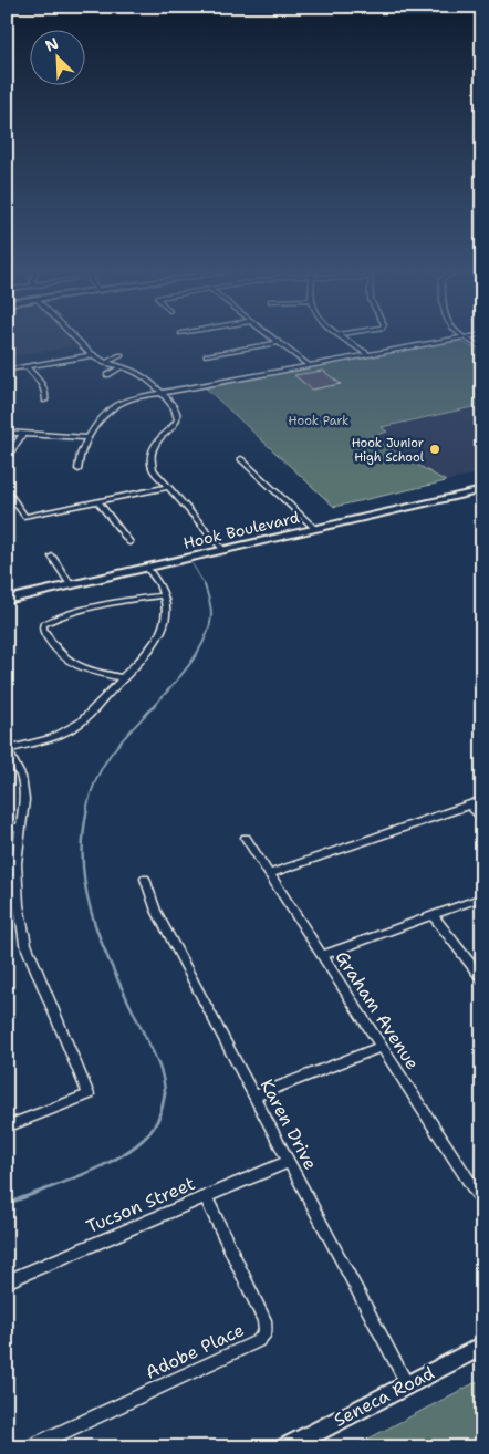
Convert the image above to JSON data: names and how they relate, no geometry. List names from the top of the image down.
{
  "streets": {
    "main road": ["Hook Boulevard", "Seneca Road"],
    "street": [
      "Graham Avenue",
      "Karen Drive",
      "Tucson Street",
      "Adobe Place"
    ]
  },
  "crossings": [
    ["Karen Drive", "Tucson Street"],
    ["Karen Drive", "Seneca Road"],
    ["Tucson Street", "Adobe Place"]
  ],
  "parks": ["Hook Park"],
  "places": ["Hook Junior High School"],
  "north": "top left"
}
